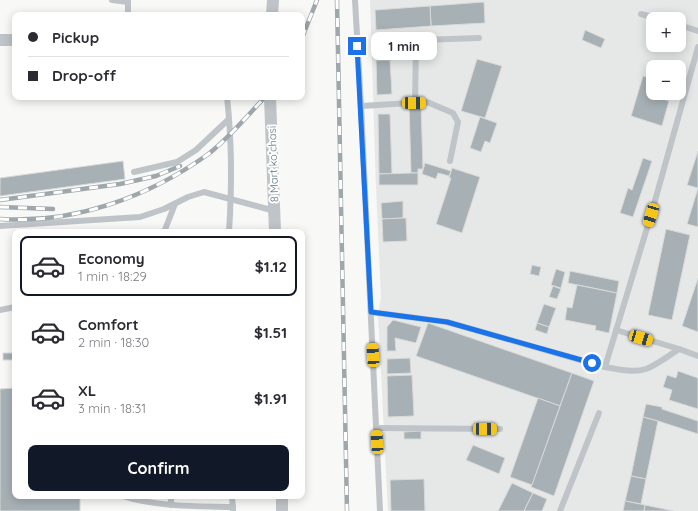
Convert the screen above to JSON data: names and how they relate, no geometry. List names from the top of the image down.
{
  "streets": {
    "street": ["8 Mart koʻchasi"]
  },
  "page": {
    "map_buttons": ["+", "−"],
    "banner": ["Pickup", "Drop-off"],
    "bubble": "1 min",
    "list": [
      {
        "name": "Economy",
        "note": "1 min · 18:29",
        "value": "$1.12"
      },
      {
        "name": "Comfort",
        "note": "2 min · 18:30",
        "value": "$1.51"
      },
      {
        "name": "XL",
        "note": "3 min · 18:31",
        "value": "$1.91"
      }
    ],
    "buttons": "Confirm"
  }
}
